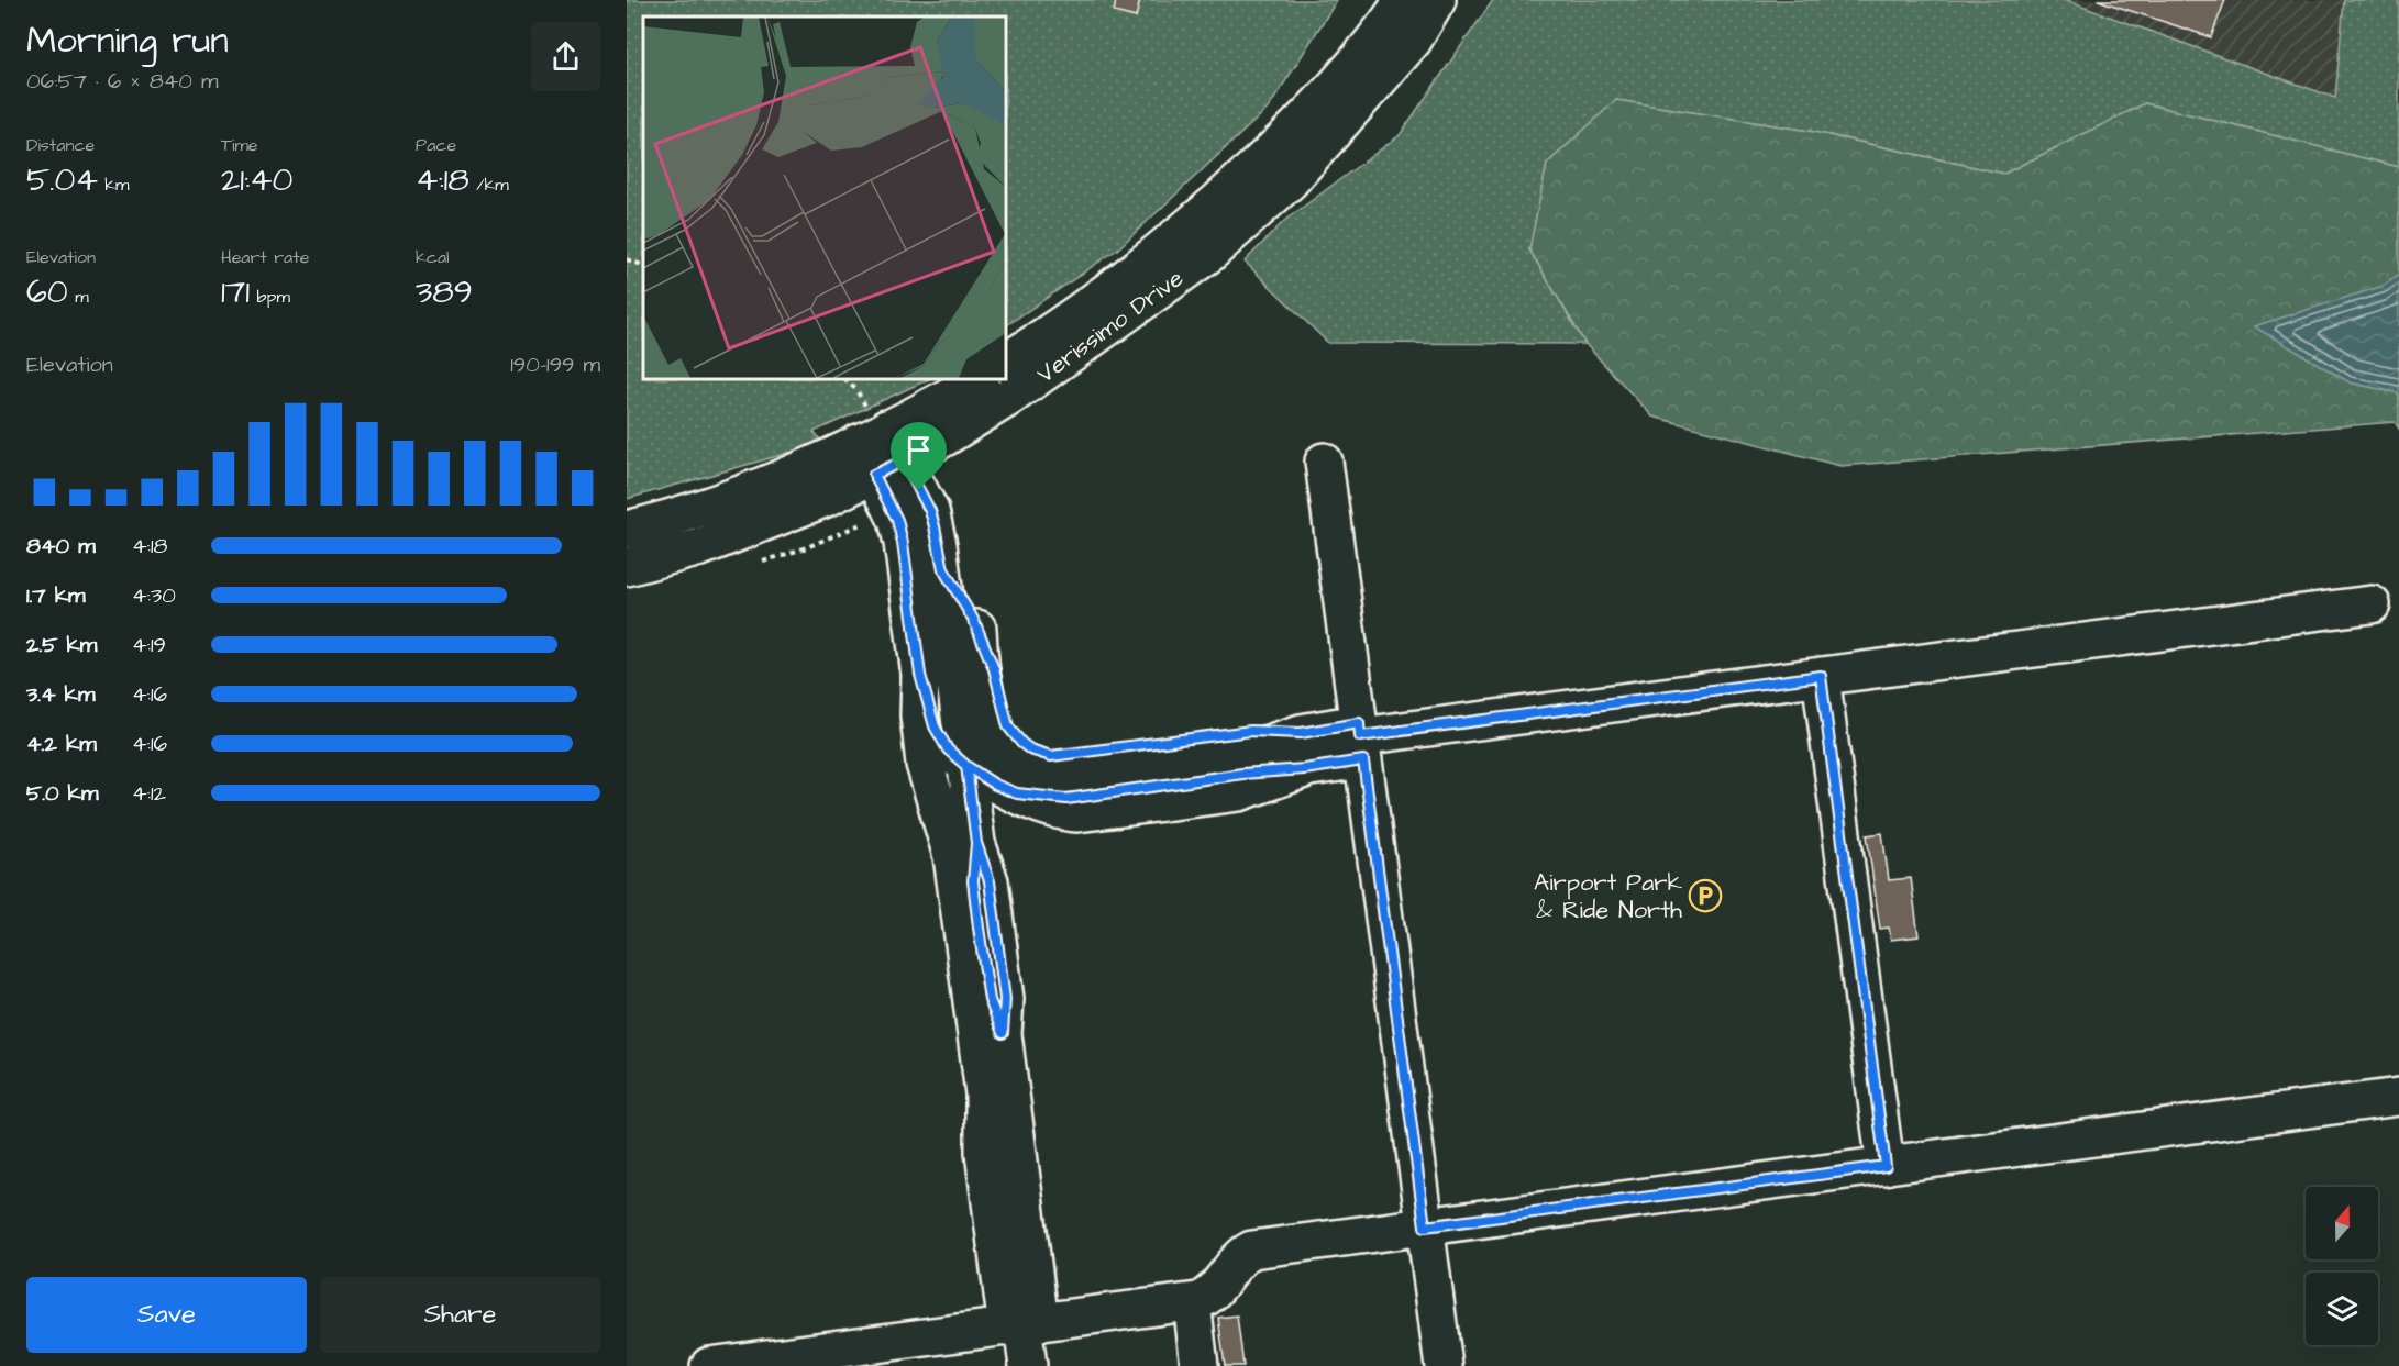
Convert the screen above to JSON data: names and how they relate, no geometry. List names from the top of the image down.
{
  "streets": {
    "street": ["Verissimo Drive"]
  },
  "places": {
    "parking": ["Airport Park & Ride North"]
  },
  "north": "top",
  "page": {
    "heading": ["Morning run", "06:57 · 6 × 840 m"],
    "stats": [
      ["Distance", "5.04 km"],
      ["Time", "21:40"],
      ["Pace", "4:18 /km"],
      ["Elevation", "60 m"],
      ["Heart rate", "171 bpm"],
      ["kcal", "389"]
    ],
    "chart": ["Elevation", "190–199 m"],
    "list": [
      {
        "name": "840 m",
        "note": "4:18"
      },
      {
        "name": "1.7 km",
        "note": "4:30"
      },
      {
        "name": "2.5 km",
        "note": "4:19"
      },
      {
        "name": "3.4 km",
        "note": "4:16"
      },
      {
        "name": "4.2 km",
        "note": "4:16"
      },
      {
        "name": "5.0 km",
        "note": "4:12"
      }
    ],
    "buttons": ["Save", "Share"]
  }
}
